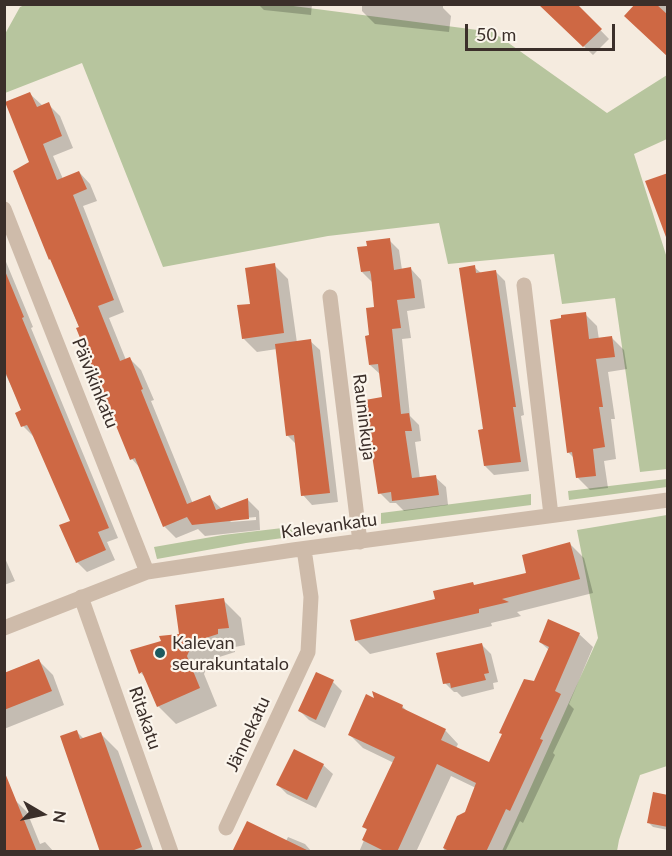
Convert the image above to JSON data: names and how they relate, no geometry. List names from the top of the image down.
{
  "streets": {
    "street": [
      "Päivikinkatu",
      "Rauninkuja",
      "Kalevankatu",
      "Ritakatu",
      "Jännekatu"
    ]
  },
  "crossings": [
    ["Päivikinkatu", "Kalevankatu"],
    ["Rauninkuja", "Kalevankatu"],
    ["Kalevankatu", "Ritakatu"],
    ["Kalevankatu", "Jännekatu"]
  ],
  "places": ["Kalevan seurakuntatalo"],
  "scale_bar": "50 m",
  "north": "right"
}
